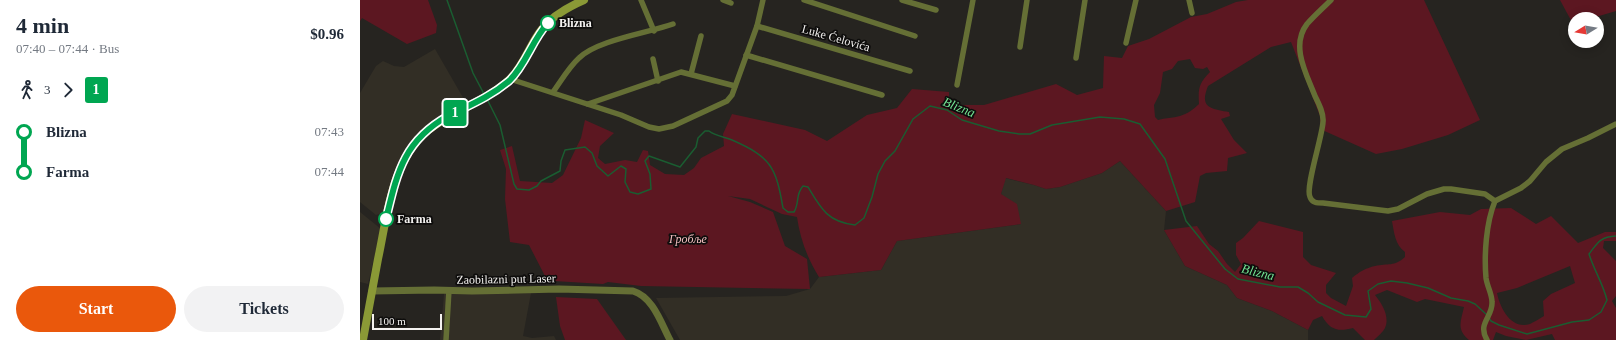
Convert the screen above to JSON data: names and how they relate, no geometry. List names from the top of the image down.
{
  "streets": {
    "street": ["Luke Ćelovića", "Zaobilazni put Laser"]
  },
  "water": ["Blizna"],
  "parks": ["Гробље"],
  "places": ["Blizna", "Farma"],
  "lines": ["bus line 1"],
  "scale_bar": "100 m",
  "north": "left",
  "page": {
    "heading": ["4 min", "07:40 – 07:44 · Bus", "$0.96"],
    "on_map": "1",
    "legs": ["3", "1"],
    "list": [
      {
        "name": "Blizna",
        "value": "07:43"
      },
      {
        "name": "Farma",
        "value": "07:44"
      }
    ],
    "buttons": ["Start", "Tickets"],
    "scale": "100 m"
  }
}
